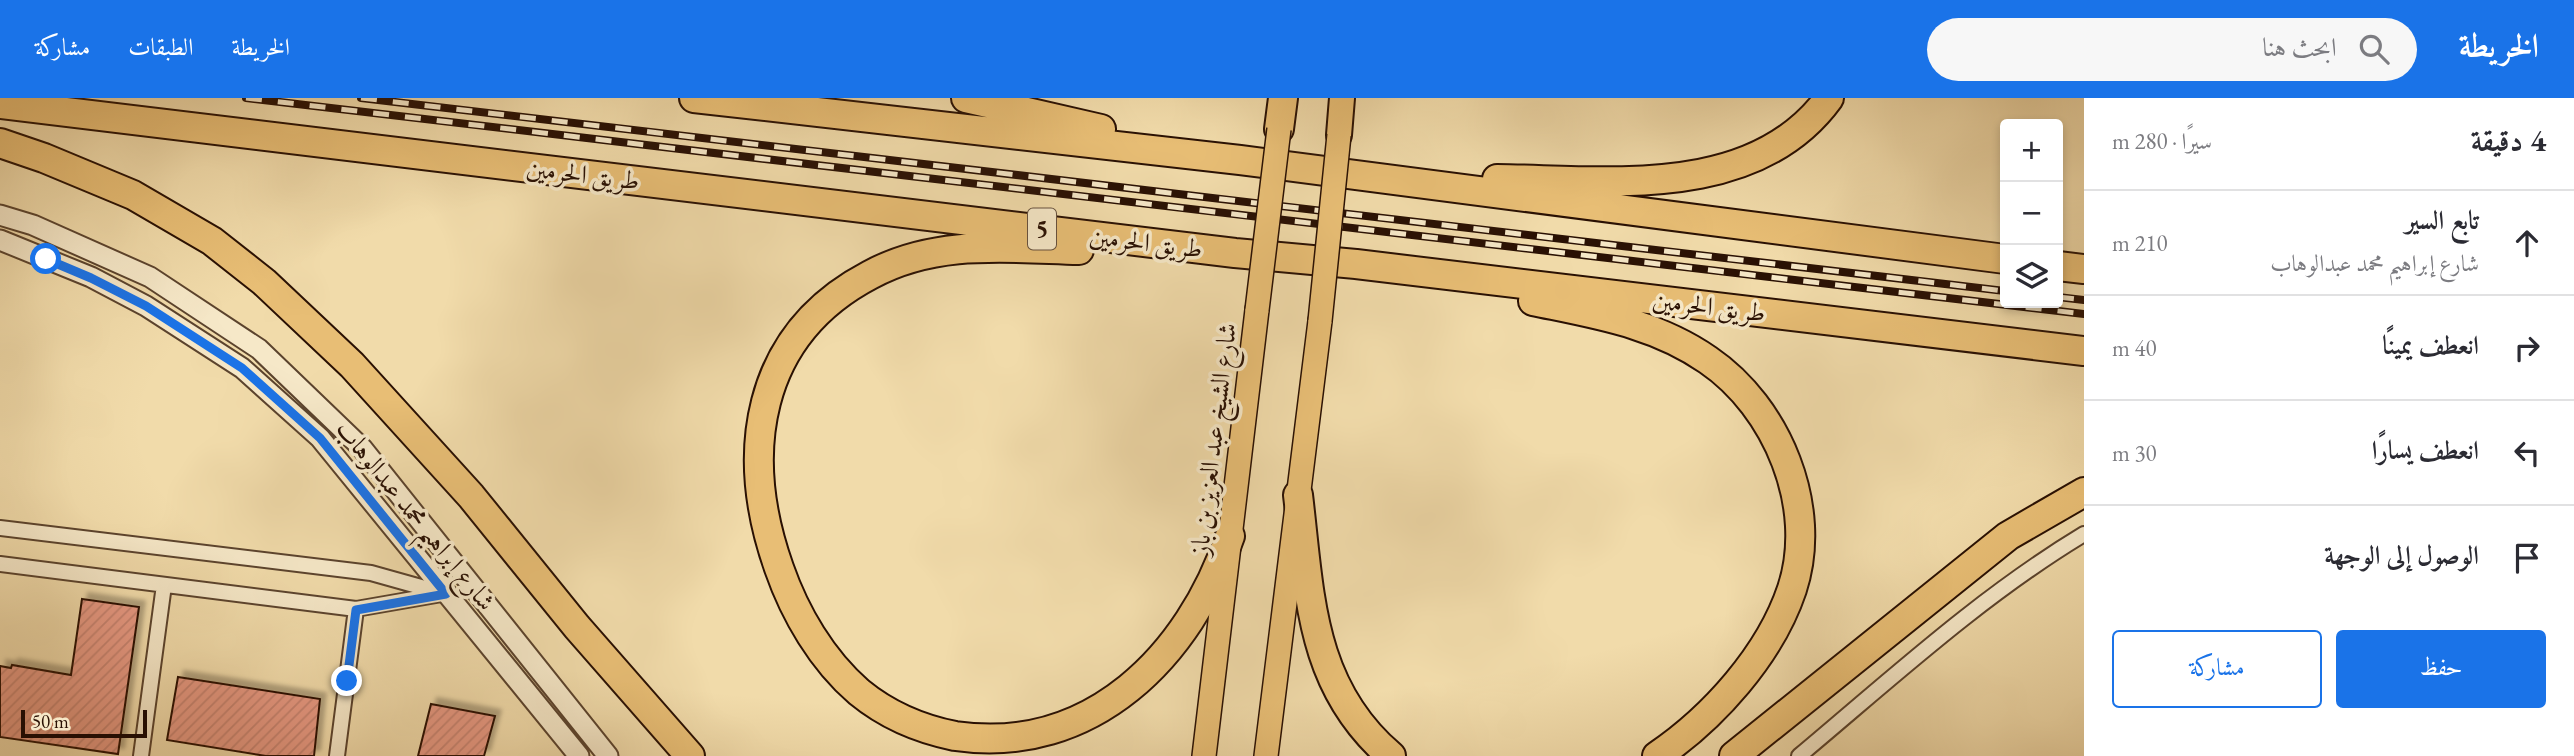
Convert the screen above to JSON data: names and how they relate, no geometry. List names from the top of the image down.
{
  "streets": {
    "highway": ["طريق الحرمين", "5"],
    "main road": ["شارع الشيخ عبد العزيز بن باز"],
    "street": ["شارع إبراهيم محمد عبدالوهاب"]
  },
  "scale_bar": "50 m",
  "page": {
    "header": "الخريطة",
    "search": "ابحث هنا",
    "nav": ["الخريطة", "الطبقات", "مشاركة"],
    "heading": ["4 دقيقة", "سيرًا · 280 m"],
    "map_buttons": ["+", "−"],
    "list": [
      ["تابع السير", "شارع إبراهيم محمد عبدالوهاب", "210 m"],
      ["انعطف يمينًا", "40 m"],
      ["انعطف يسارًا", "30 m"],
      "الوصول إلى الوجهة"
    ],
    "buttons": ["حفظ", "مشاركة"],
    "scale": "50 m"
  }
}
